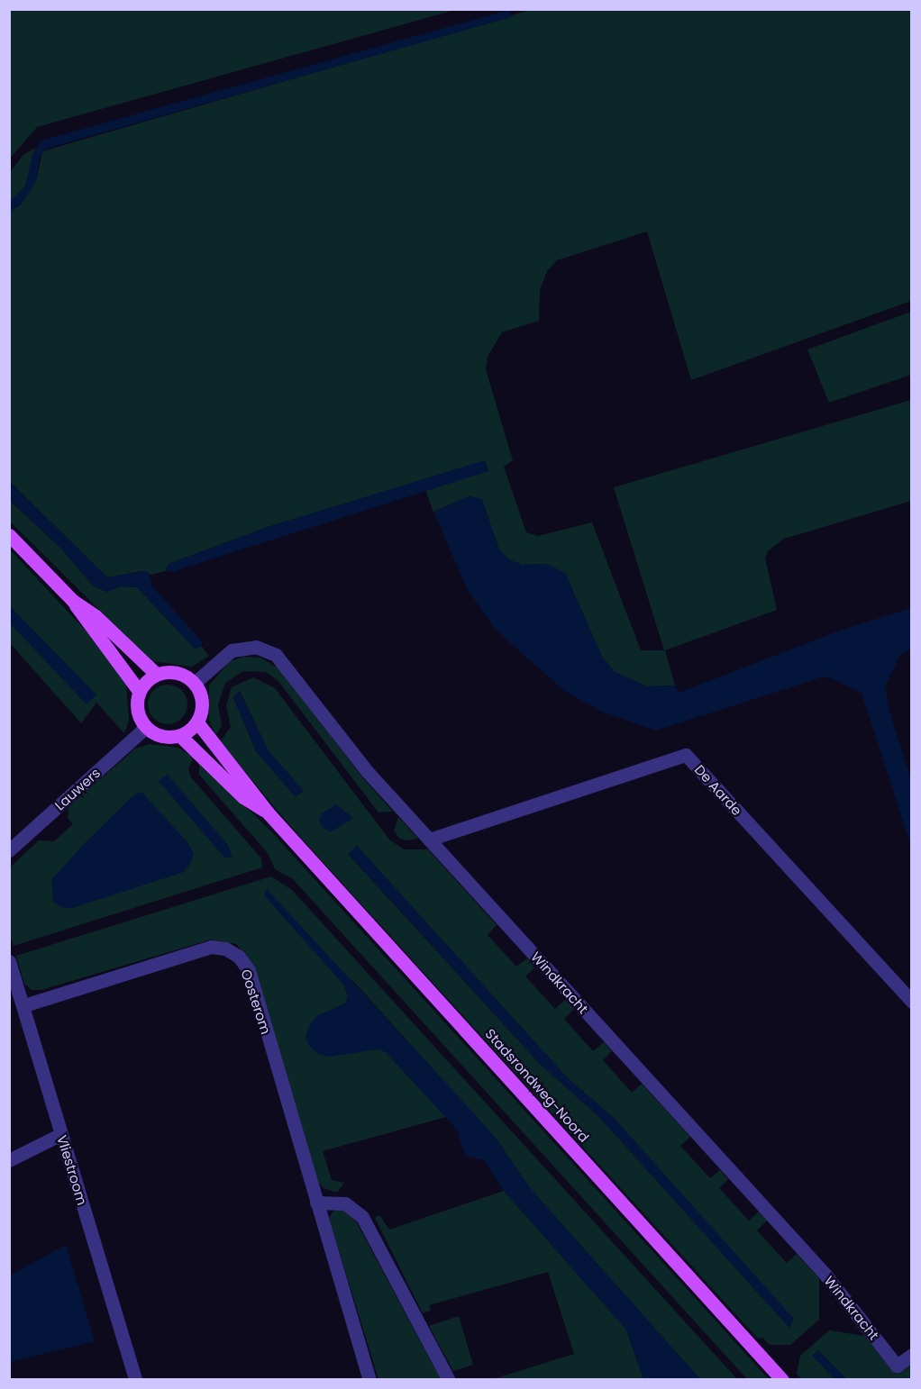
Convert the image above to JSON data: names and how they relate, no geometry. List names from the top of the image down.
{
  "streets": {
    "main road": ["Stadsrondweg-Noord"],
    "street": [
      "Lauwers",
      "De Aarde",
      "Windkracht",
      "Oosterom",
      "Vliestroom"
    ]
  },
  "crossings": [
    ["Lauwers", "Windkracht"],
    ["Lauwers", "Stadsrondweg-Noord"],
    ["De Aarde", "Windkracht"],
    ["Windkracht", "Stadsrondweg-Noord"],
    ["Oosterom", "Vliestroom"]
  ]
}
